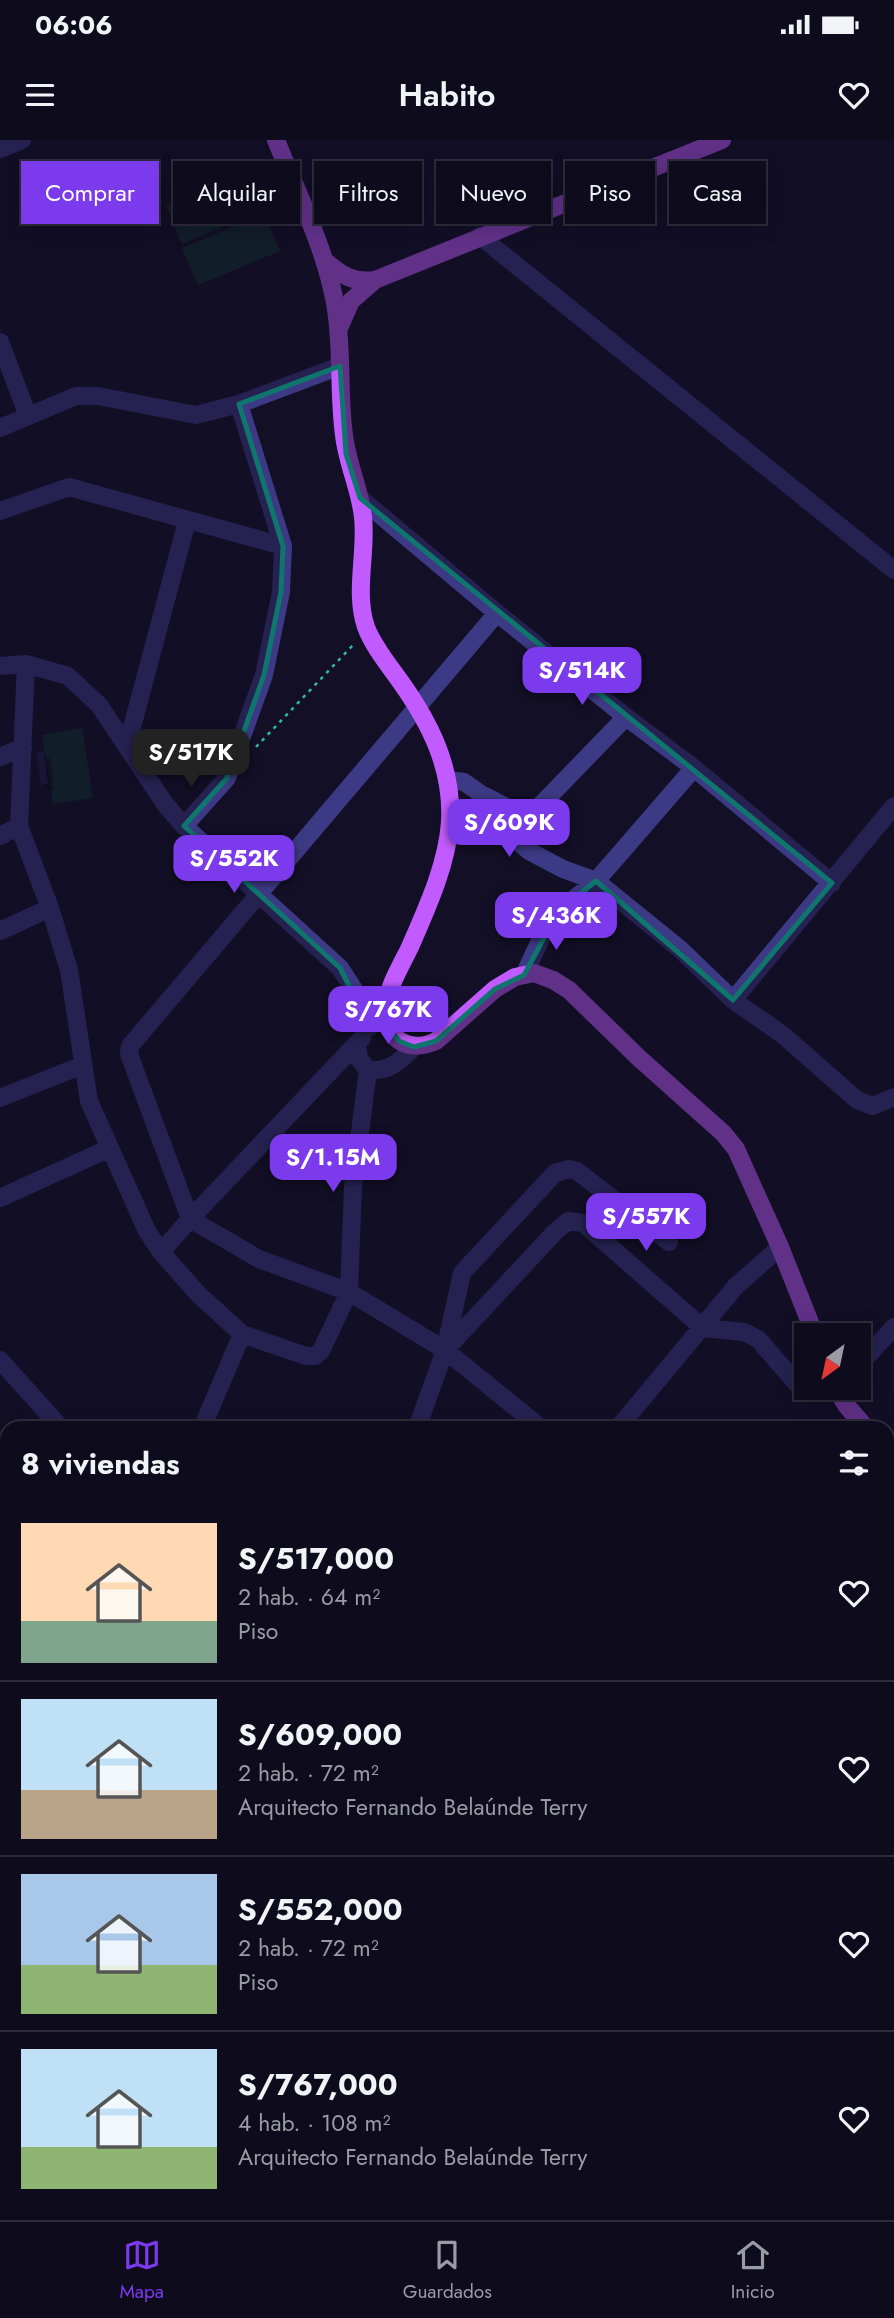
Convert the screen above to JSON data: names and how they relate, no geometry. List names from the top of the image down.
{
  "north": "bottom left",
  "page": {
    "status": "06:06",
    "header": "Habito",
    "chip": [
      "Comprar",
      "Alquilar",
      "Filtros",
      "Nuevo",
      "Piso",
      "Casa"
    ],
    "price": [
      "S/514K",
      "S/517K",
      "S/609K",
      "S/552K",
      "S/436K",
      "S/767K",
      "S/1.15M",
      "S/557K"
    ],
    "heading": "8 viviendas",
    "list": [
      {
        "name": "S/517,000",
        "note": "2 hab. · 64 m² · Piso"
      },
      {
        "name": "S/609,000",
        "note": "2 hab. · 72 m² · Arquitecto Fernando Belaúnde Terry"
      },
      {
        "name": "S/552,000",
        "note": "2 hab. · 72 m² · Piso"
      },
      {
        "name": "S/767,000",
        "note": "4 hab. · 108 m² · Arquitecto Fernando Belaúnde Terry"
      }
    ],
    "tabs": ["Mapa", "Guardados", "Inicio"]
  }
}
